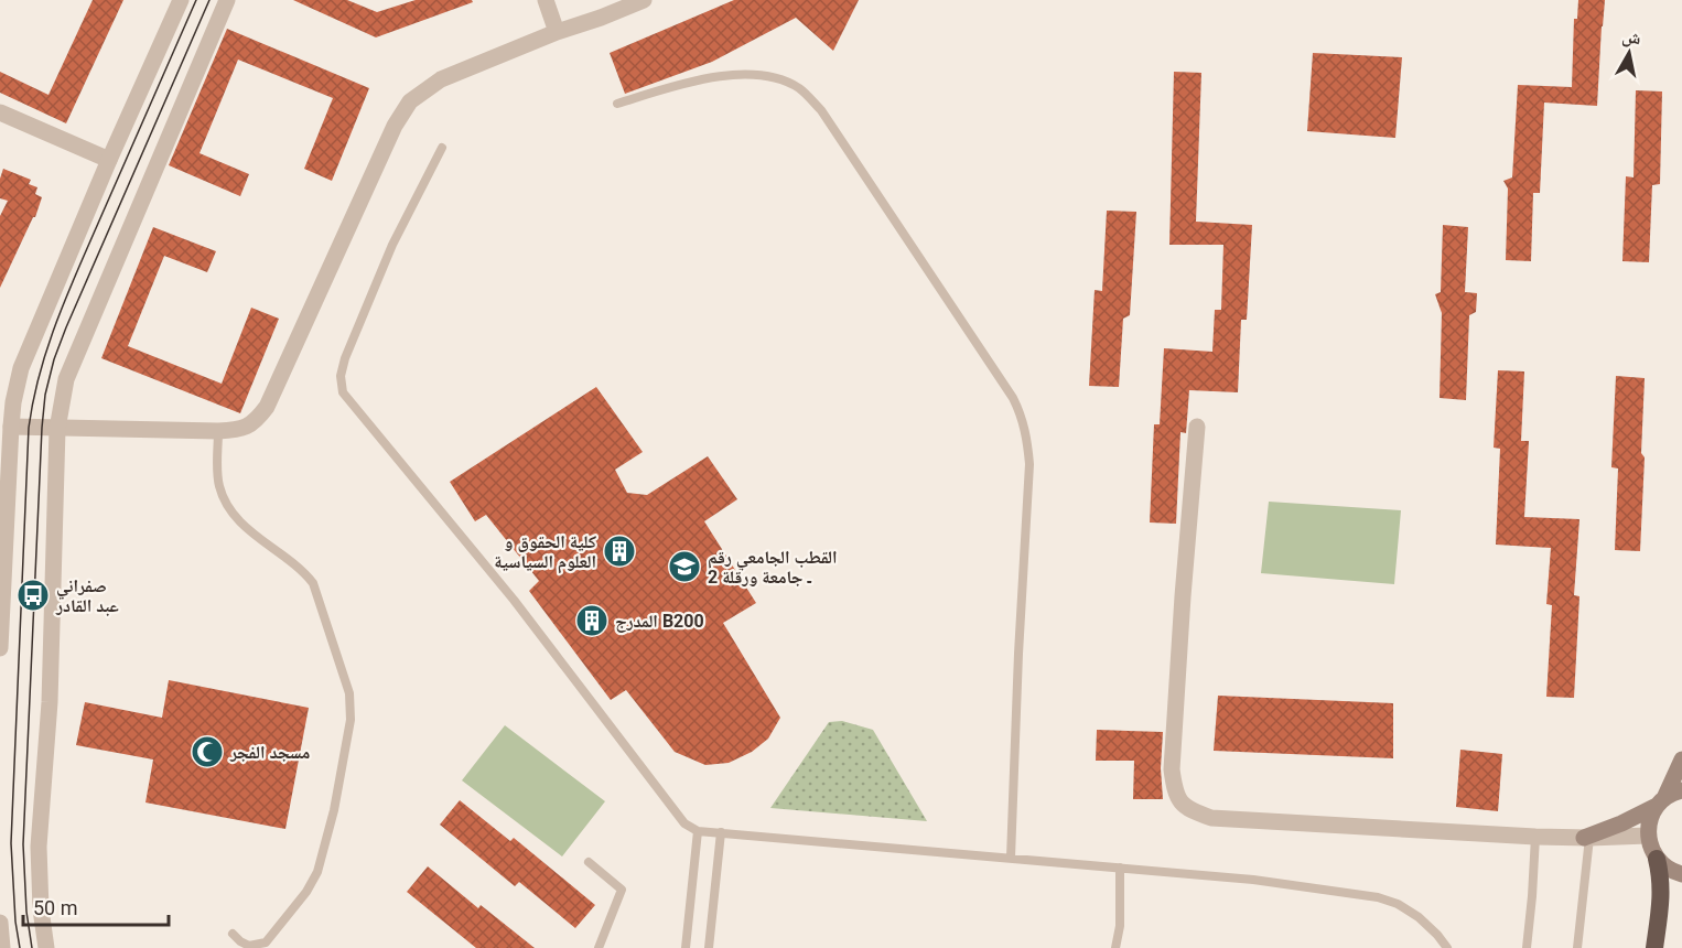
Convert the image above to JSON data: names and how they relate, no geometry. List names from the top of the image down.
{
  "places": {
    "building": ["كلية الحقوق و العلوم السياسية", "المدرج B200"],
    "school or university": ["القطب الجامعي رقم 2 ـ جامعة ورقلة"],
    "bus stop": ["صفراني عبد القادر"],
    "mosque": ["مسجد الفجر"]
  },
  "scale_bar": "50 m",
  "north": "top"
}
